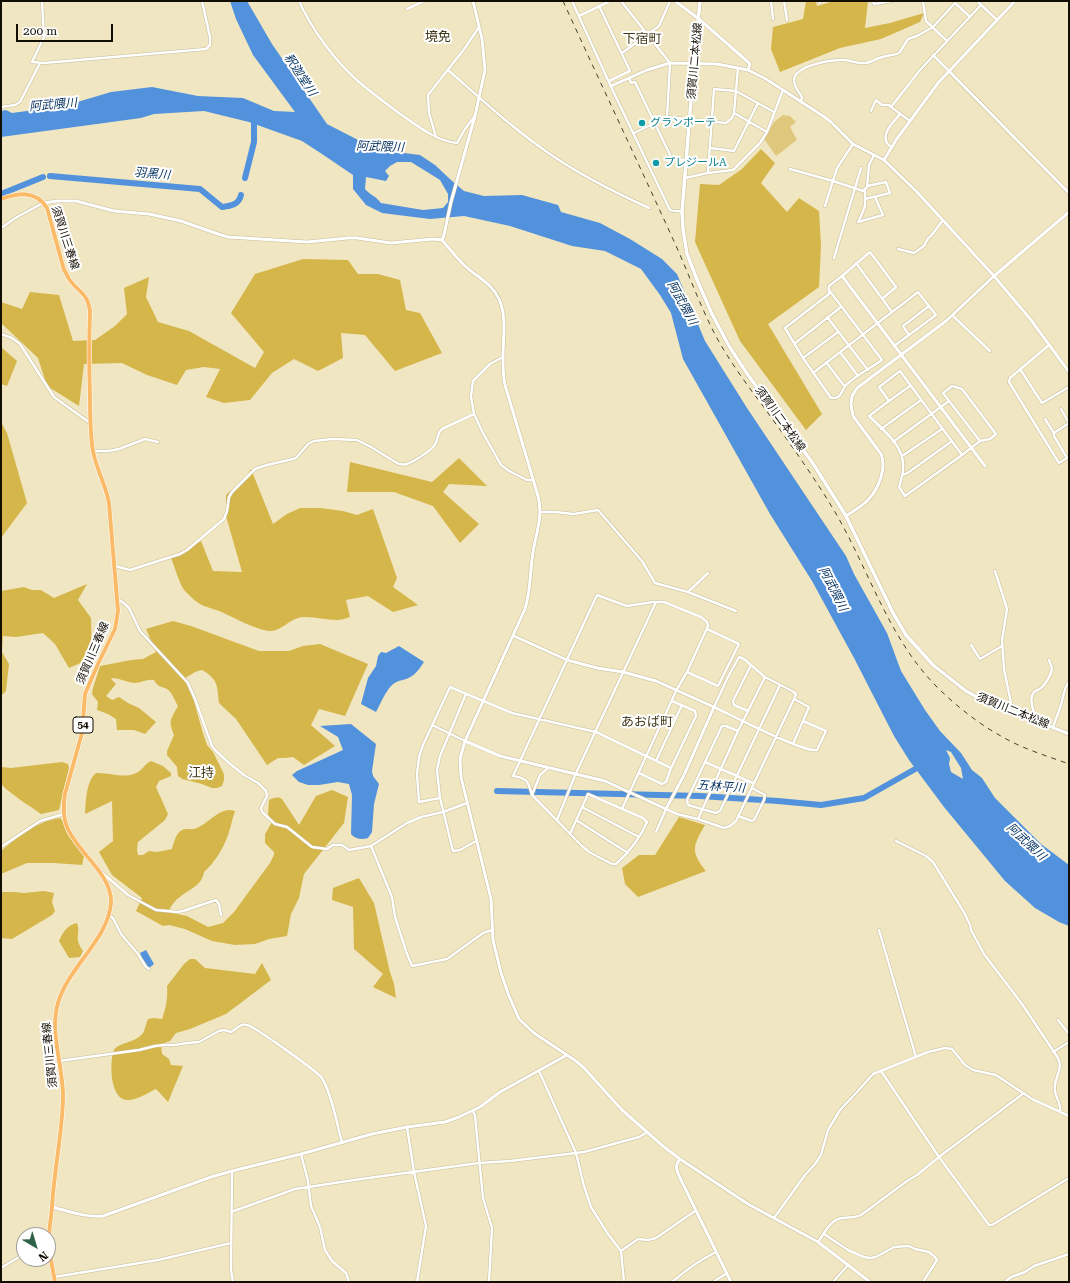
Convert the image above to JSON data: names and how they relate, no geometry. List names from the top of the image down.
{
  "streets": {
    "main road": ["須賀川二本松線", "須賀川三春線", "54"]
  },
  "districts": [
    "境免",
    "下宿町",
    "あおば町",
    "江持"
  ],
  "water": [
    "釈迦堂川",
    "阿武隈川",
    "羽黒川",
    "五林平川"
  ],
  "places": ["グランポーテ", "プレジールA"],
  "scale_bar": "200 m",
  "north": "bottom right"
}
